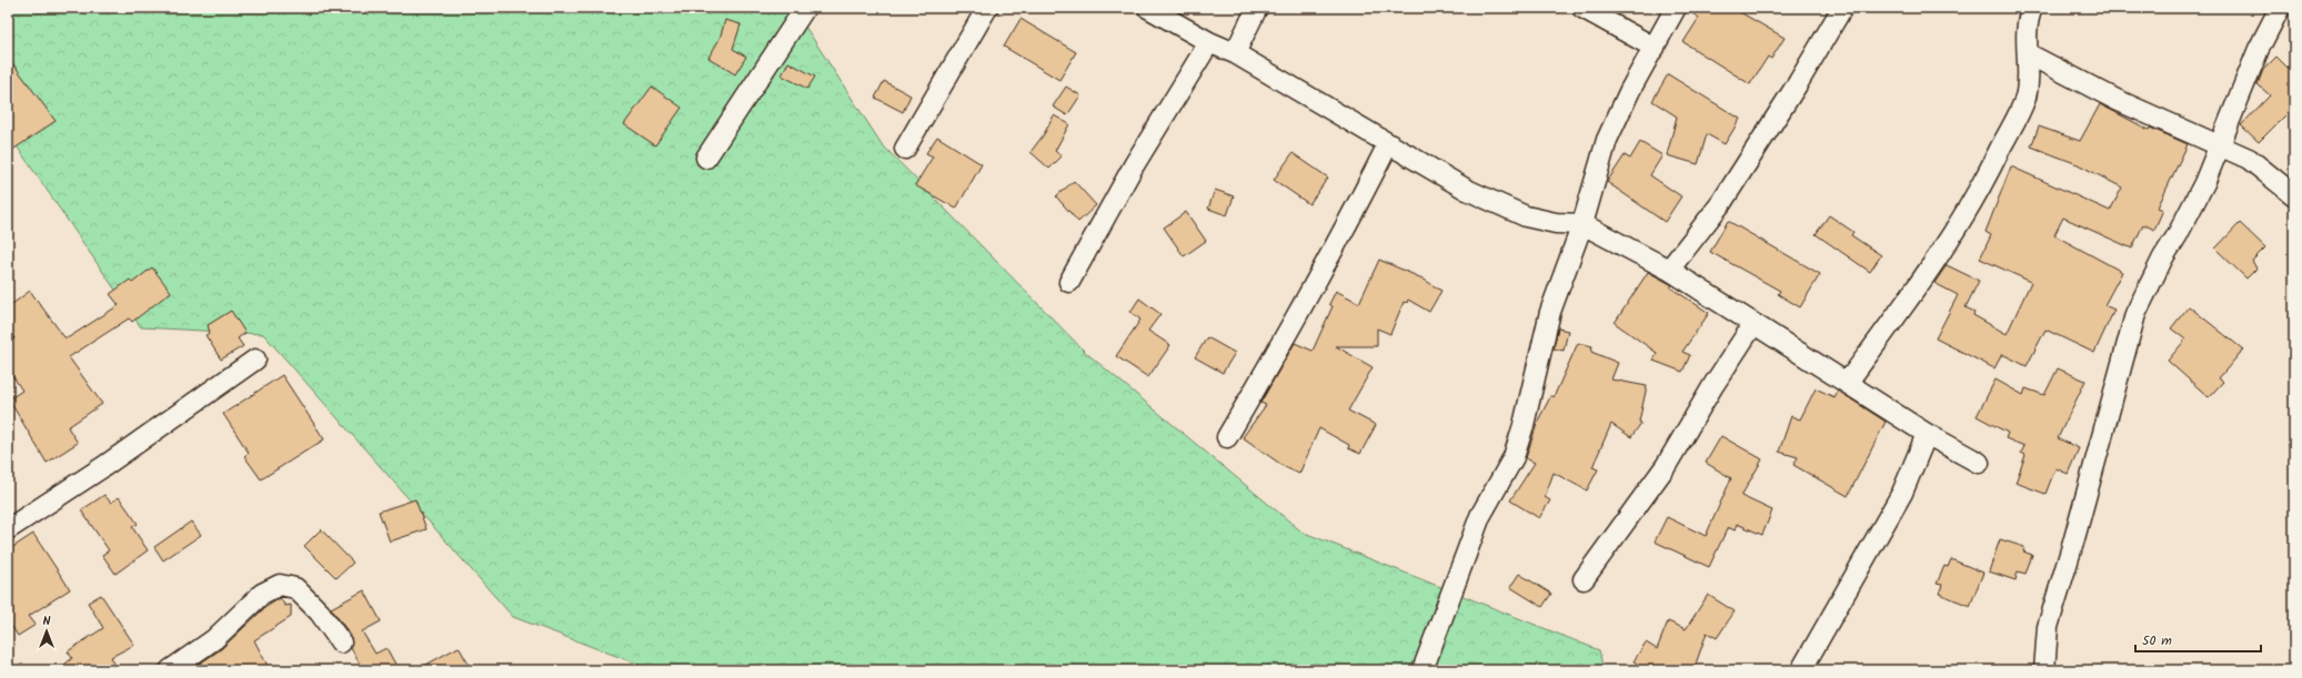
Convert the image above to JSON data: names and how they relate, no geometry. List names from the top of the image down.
{
  "scale_bar": "50 m",
  "north": "top"
}
